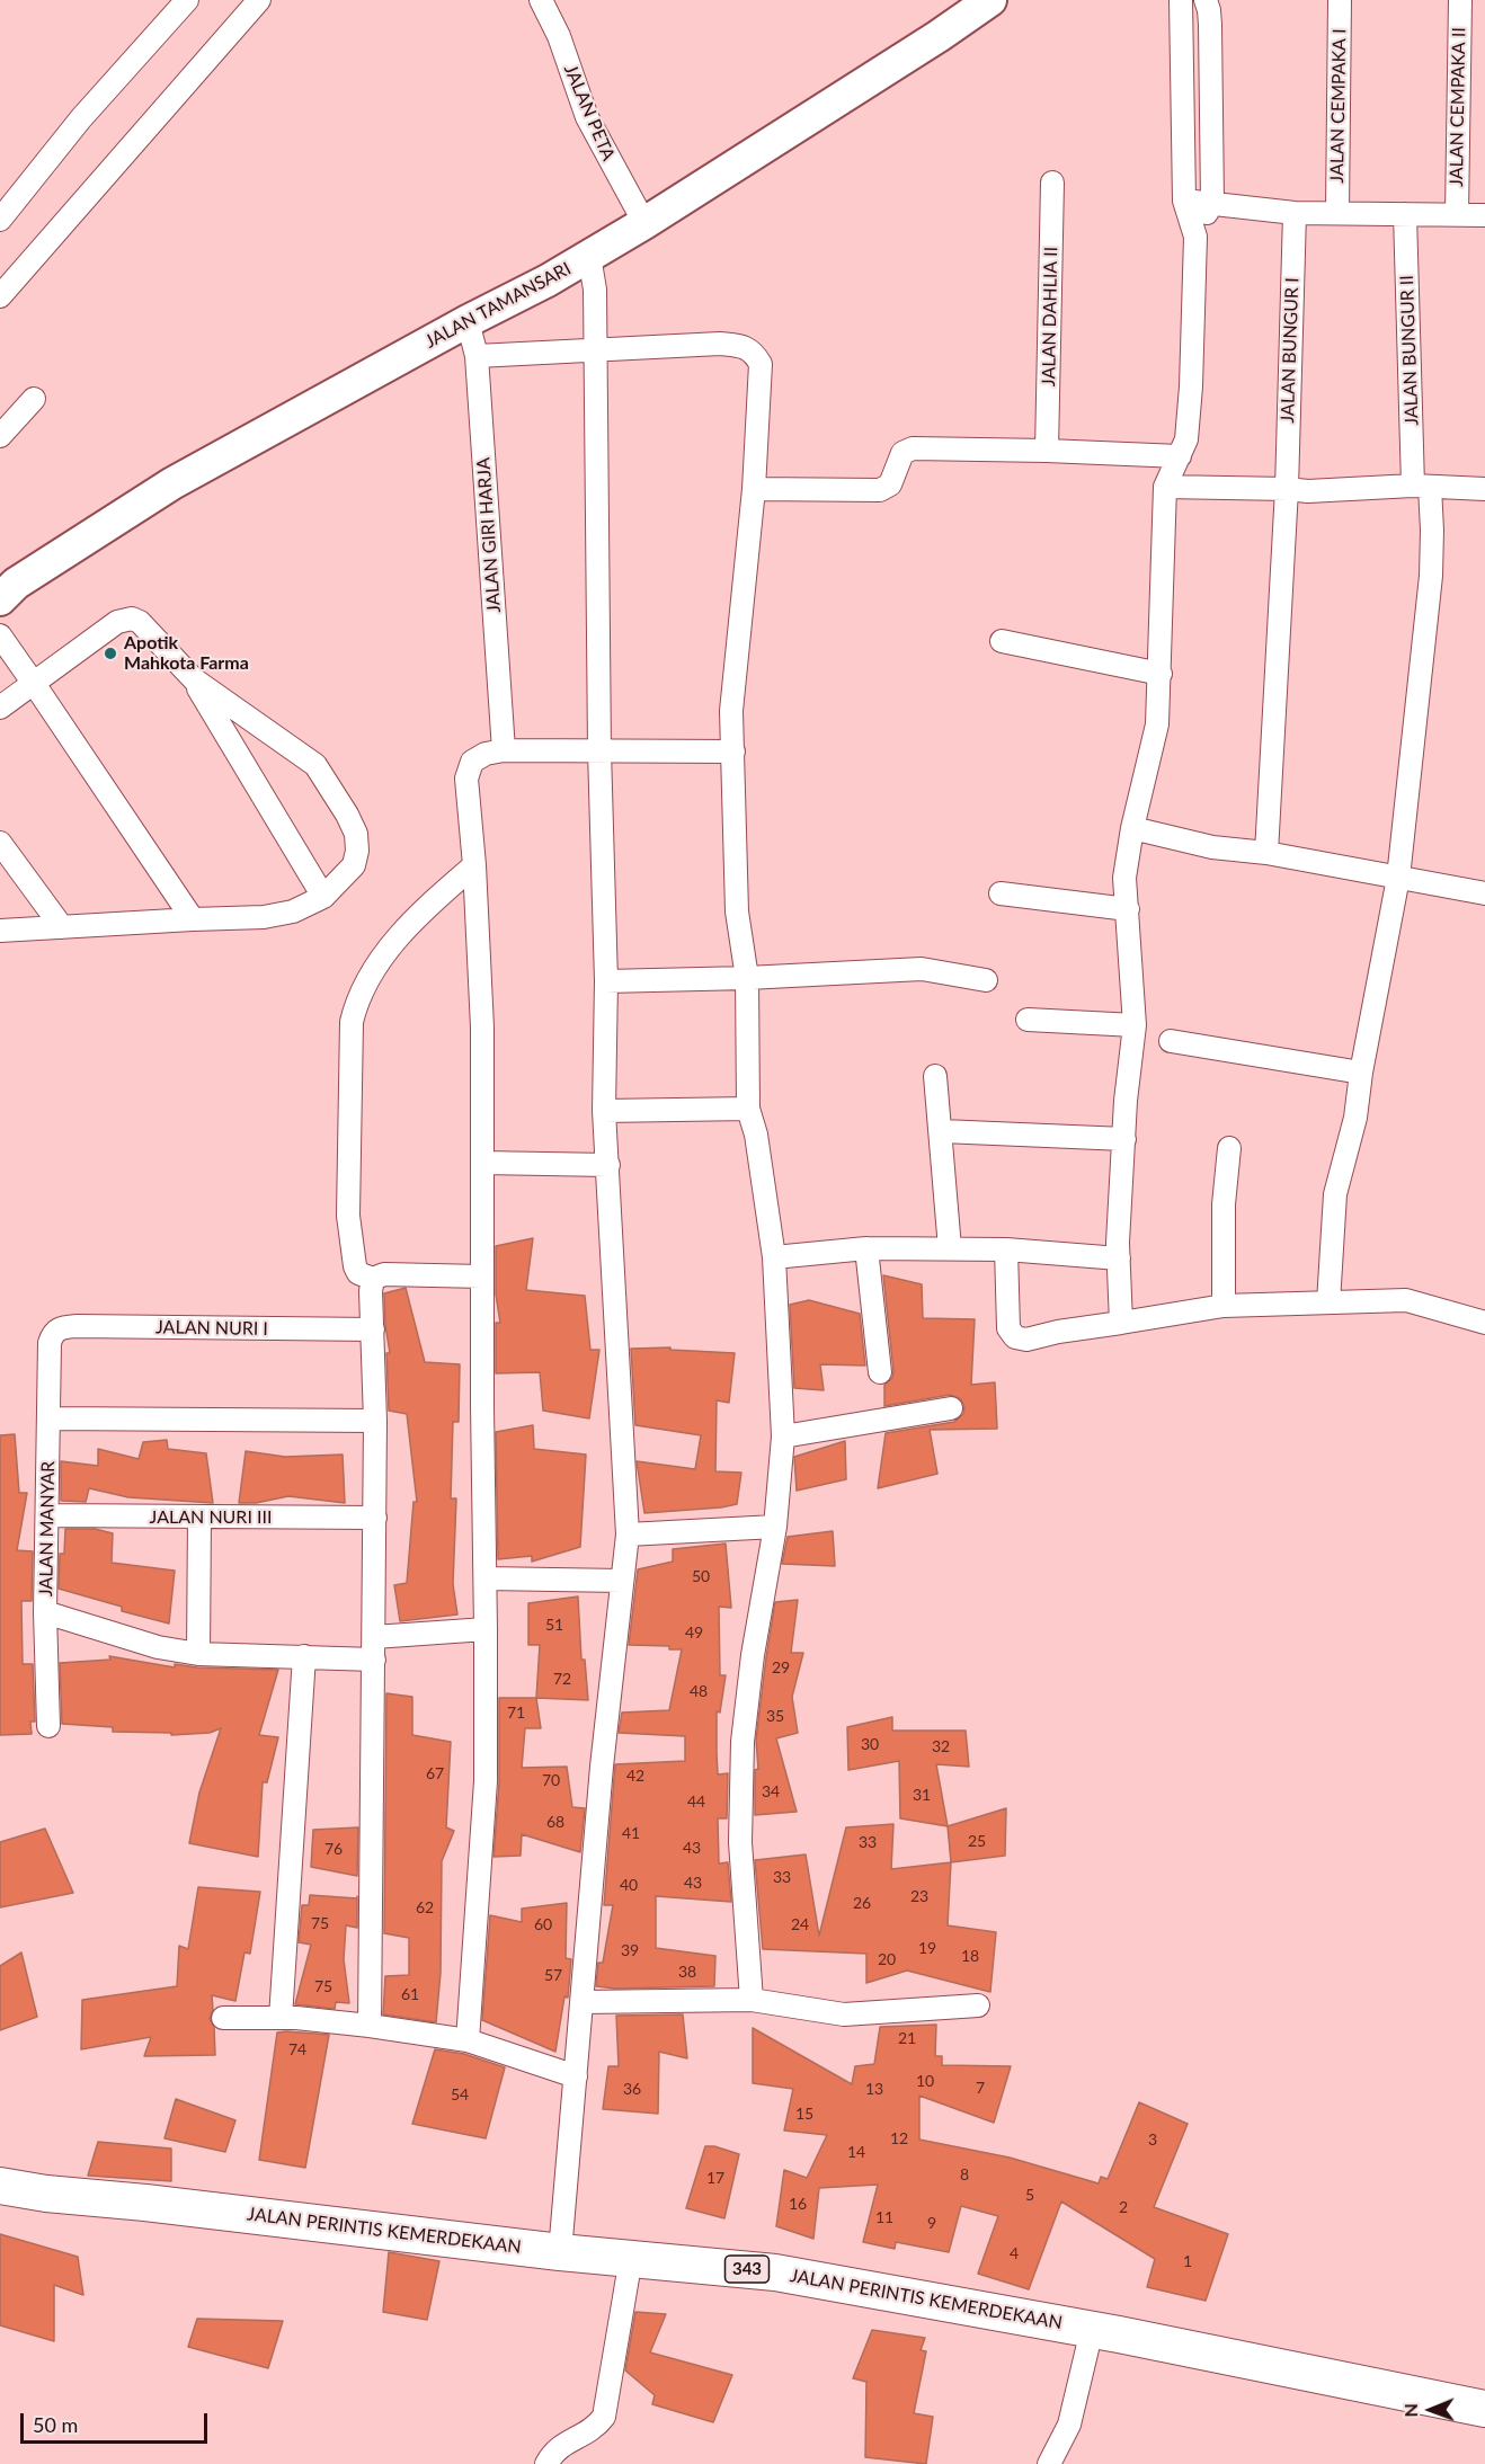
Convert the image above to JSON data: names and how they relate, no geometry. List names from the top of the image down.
{
  "streets": {
    "main road": ["JALAN TAMANSARI", "JALAN PERINTIS KEMERDEKAAN", "343"],
    "street": [
      "JALAN CEMPAKA I",
      "JALAN CEMPAKA II",
      "JALAN PETA",
      "JALAN DAHLIA II",
      "JALAN BUNGUR I",
      "JALAN BUNGUR II",
      "JALAN GIRI HARJA",
      "JALAN NURI I",
      "JALAN NURI III",
      "JALAN MANYAR"
    ]
  },
  "crossings": [
    ["JALAN PETA", "JALAN TAMANSARI"],
    ["JALAN TAMANSARI", "JALAN GIRI HARJA"],
    ["JALAN NURI I", "JALAN MANYAR"],
    ["JALAN NURI III", "JALAN MANYAR"]
  ],
  "places": ["Apotik Mahkota Farma"],
  "house_numbers": [
    "50",
    "51",
    "49",
    "29",
    "72",
    "48",
    "71",
    "35",
    "30",
    "32",
    "67",
    "42",
    "70",
    "34",
    "31",
    "44",
    "68",
    "41",
    "25",
    "33",
    "43",
    "76",
    "33",
    "43",
    "40",
    "23",
    "26",
    "62",
    "75",
    "60",
    "24",
    "19",
    "39",
    "18",
    "20",
    "38",
    "57",
    "75",
    "61",
    "21",
    "74",
    "10",
    "7",
    "36",
    "13",
    "54",
    "15",
    "12",
    "3",
    "14",
    "8",
    "17",
    "5",
    "16",
    "2",
    "11",
    "9",
    "4",
    "1"
  ],
  "scale_bar": "50 m",
  "north": "left"
}
